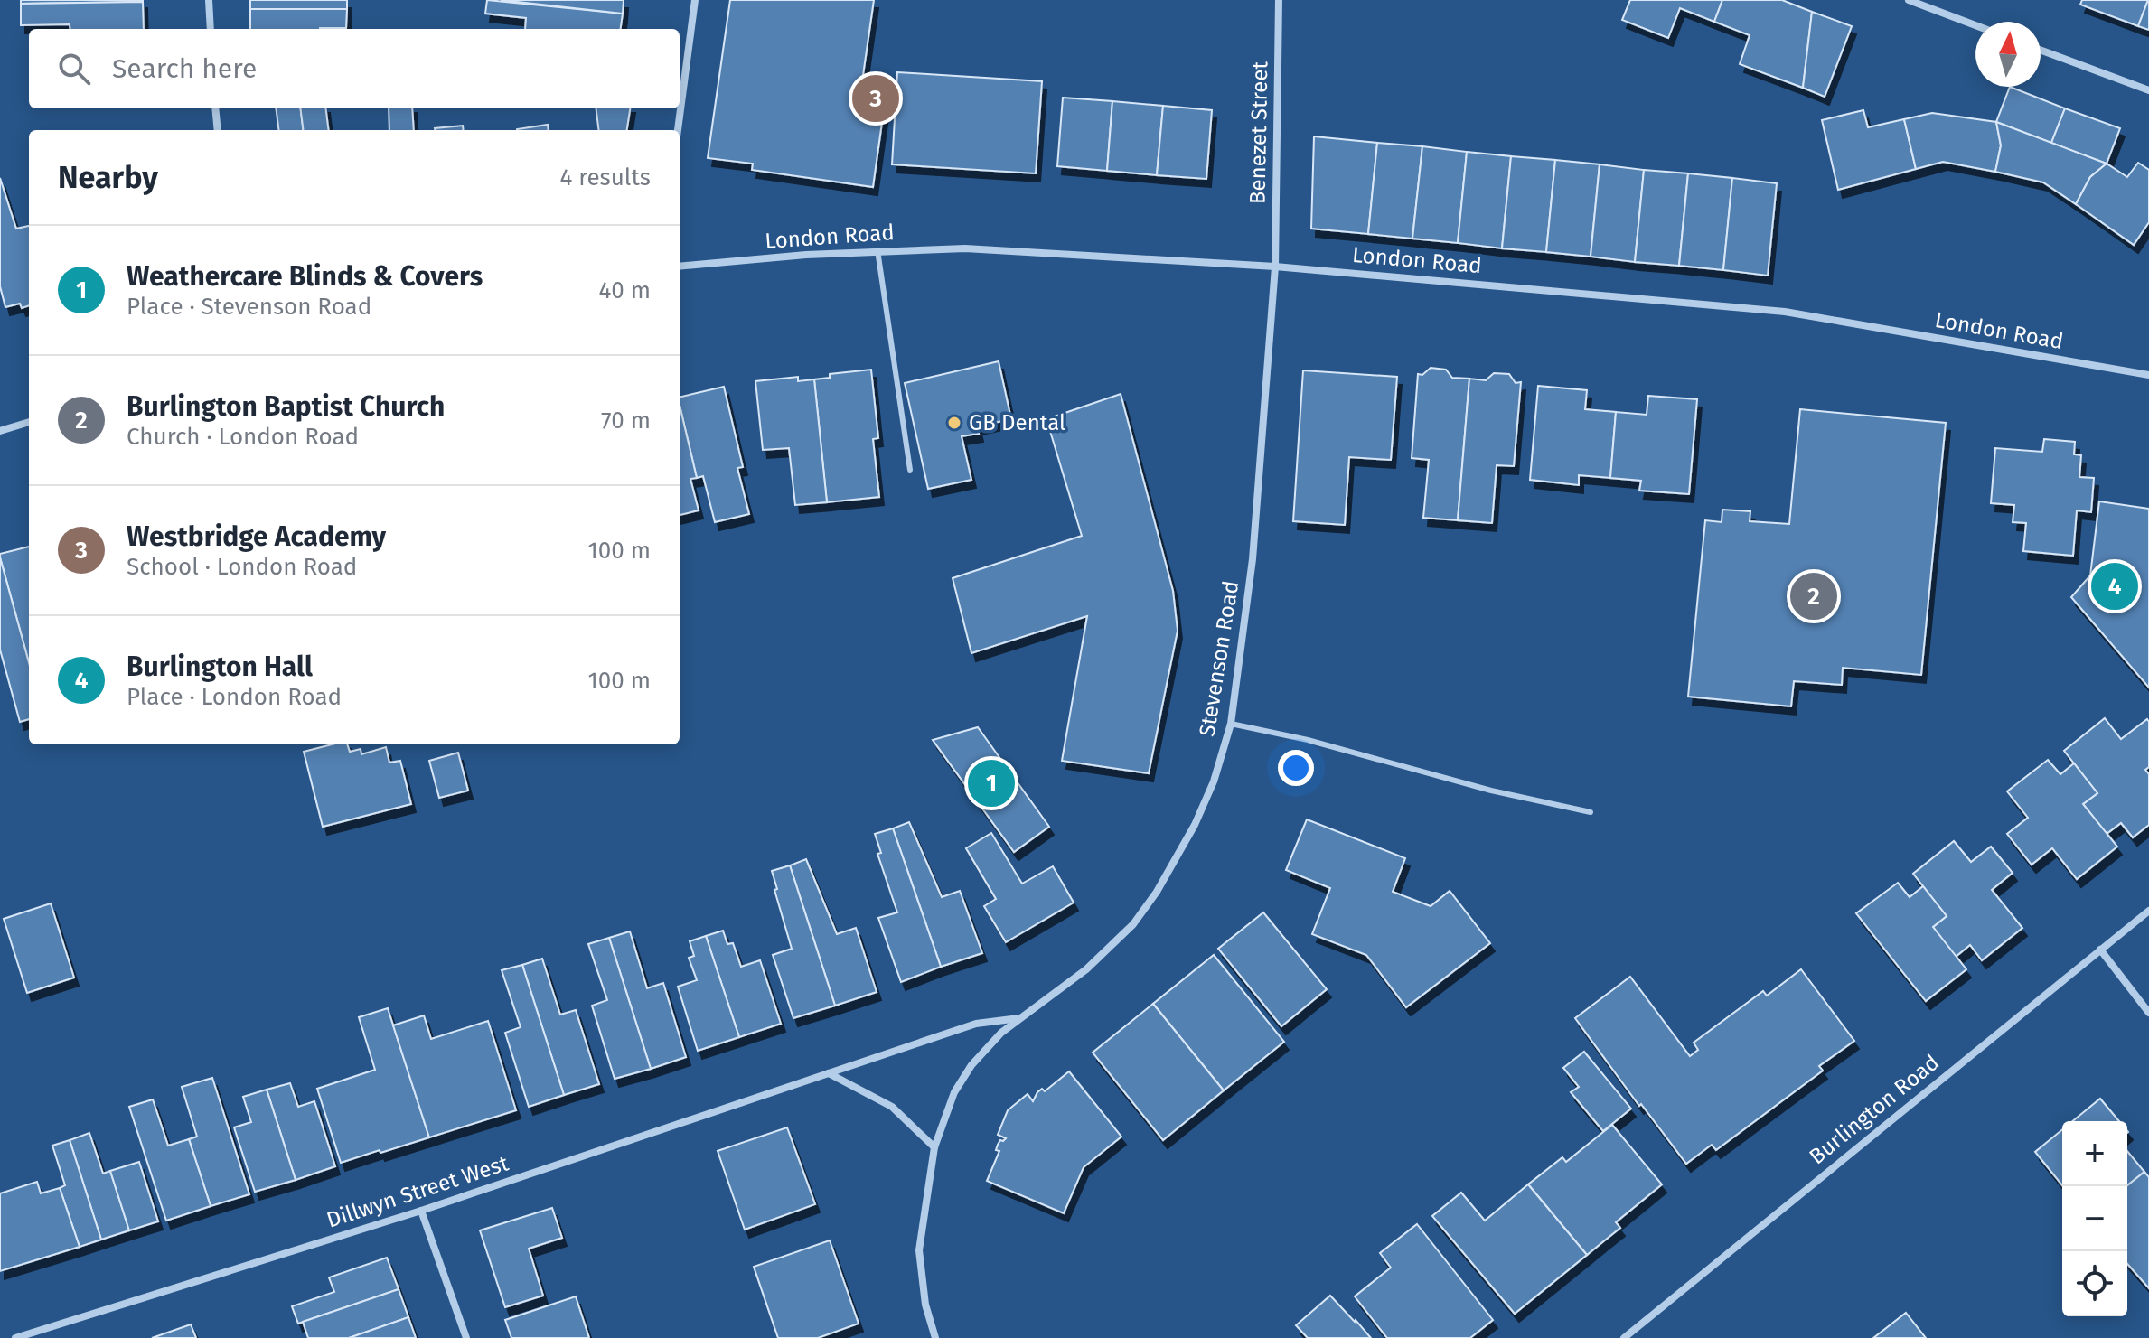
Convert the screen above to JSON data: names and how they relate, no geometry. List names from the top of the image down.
{
  "streets": {
    "street": [
      "Benezet Street",
      "London Road",
      "Stevenson Road",
      "Burlington Road",
      "Dillwyn Street West"
    ]
  },
  "crossings": [
    ["Benezet Street", "London Road"],
    ["Benezet Street", "Stevenson Road"],
    ["London Road", "Stevenson Road"],
    ["Stevenson Road", "Dillwyn Street West"]
  ],
  "places": ["GB Dental"],
  "north": "top",
  "page": {
    "search": "Search here",
    "pins": [
      "3",
      "4",
      "2",
      "1"
    ],
    "heading": ["Nearby", "4 results"],
    "list": [
      {
        "mark": "1",
        "name": "Weathercare Blinds & Covers",
        "note": "Place · Stevenson Road",
        "value": "40 m"
      },
      {
        "mark": "2",
        "name": "Burlington Baptist Church",
        "note": "Church · London Road",
        "value": "70 m"
      },
      {
        "mark": "3",
        "name": "Westbridge Academy",
        "note": "School · London Road",
        "value": "100 m"
      },
      {
        "mark": "4",
        "name": "Burlington Hall",
        "note": "Place · London Road",
        "value": "100 m"
      }
    ],
    "map_buttons": ["+", "−"]
  }
}
